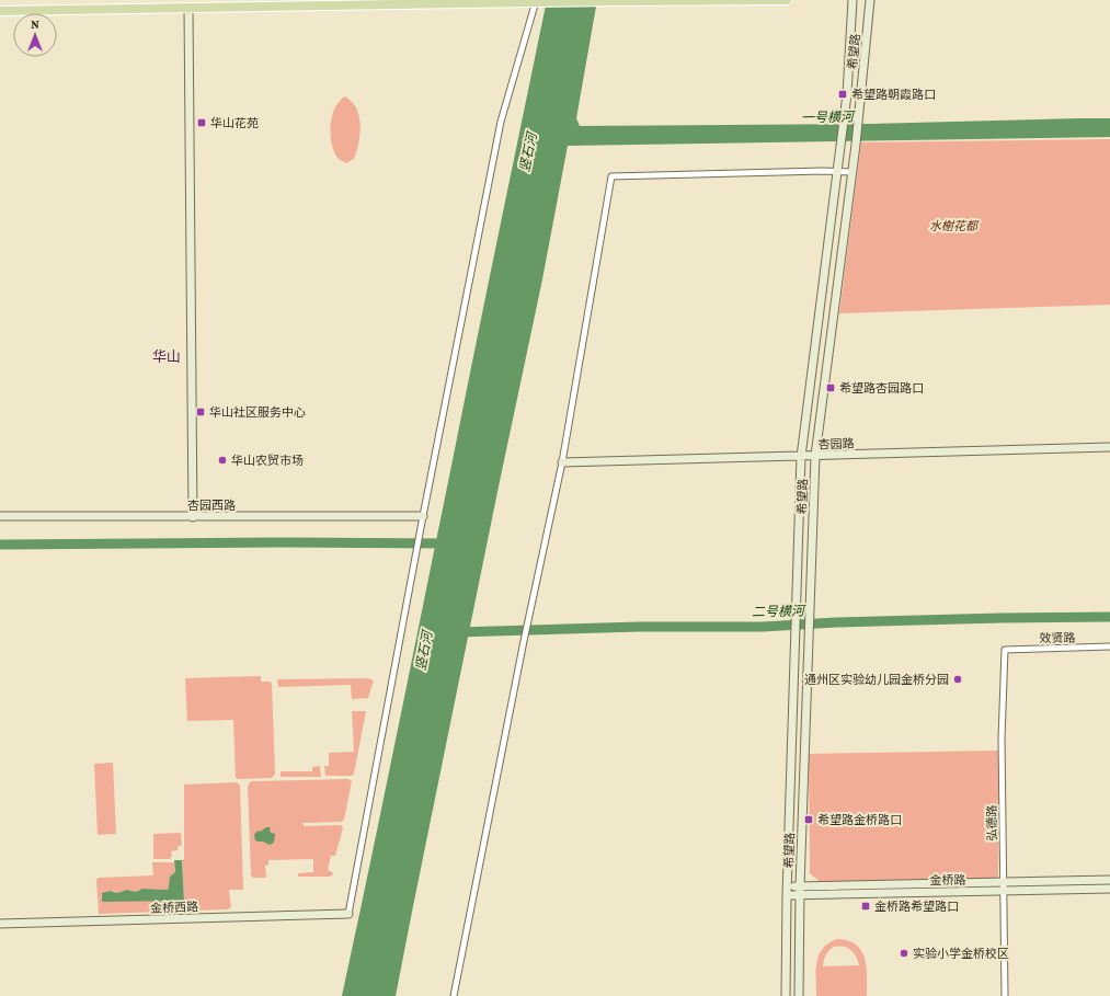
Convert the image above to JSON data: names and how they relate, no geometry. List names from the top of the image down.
{
  "streets": {
    "street": [
      "希望路",
      "杏园路",
      "杏园西路",
      "效贤路",
      "弘德路",
      "金桥路",
      "金桥西路"
    ]
  },
  "crossings": [
    ["希望路", "杏园路"],
    ["希望路", "金桥路"],
    ["效贤路", "弘德路"],
    ["弘德路", "金桥路"]
  ],
  "districts": ["华山"],
  "water": ["一号横河", "竖石河", "二号横河"],
  "parks": ["水榭花都"],
  "places": {
    "transit": [
      "希望路朝霞路口",
      "华山花苑",
      "希望路杏园路口",
      "华山社区服务中心",
      "希望路金桥路口",
      "金桥路希望路口"
    ],
    "other": ["华山农贸市场", "通州区实验幼儿园金桥分园", "实验小学金桥校区"]
  },
  "north": "top"
}
